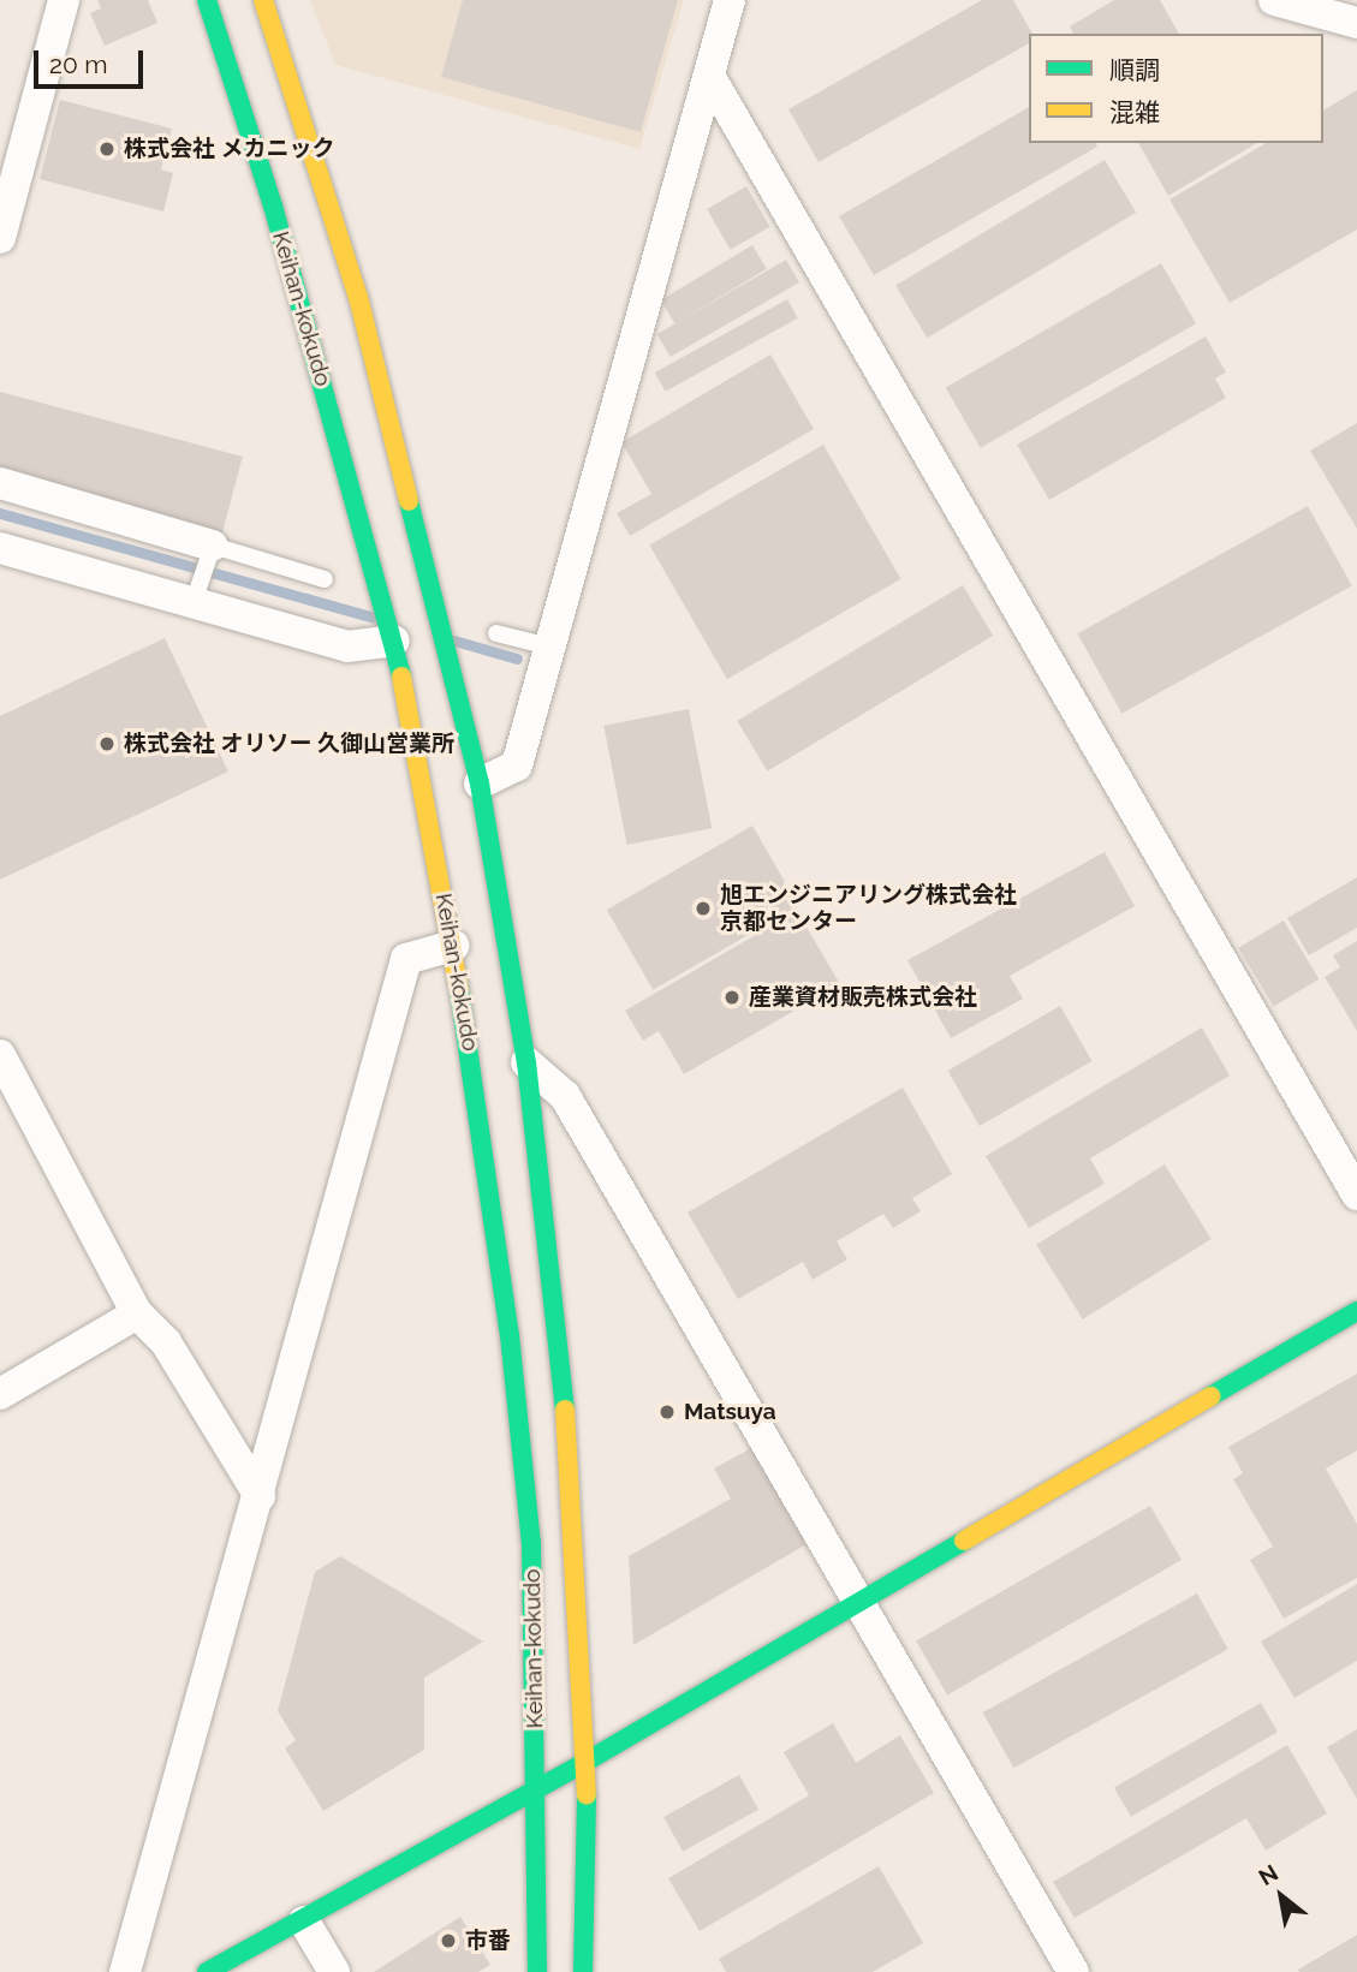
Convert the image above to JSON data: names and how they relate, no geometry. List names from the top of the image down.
{
  "streets": {
    "main road": ["Keihan-kokudo"]
  },
  "places": [
    "株式会社 メカニック",
    "株式会社 オリソー 久御山営業所",
    "旭エンジニアリング株式会社 京都センター",
    "産業資材販売株式会社",
    "Matsuya",
    "市番"
  ],
  "legend": ["順調", "混雑"],
  "scale_bar": "20 m",
  "north": "top left"
}
